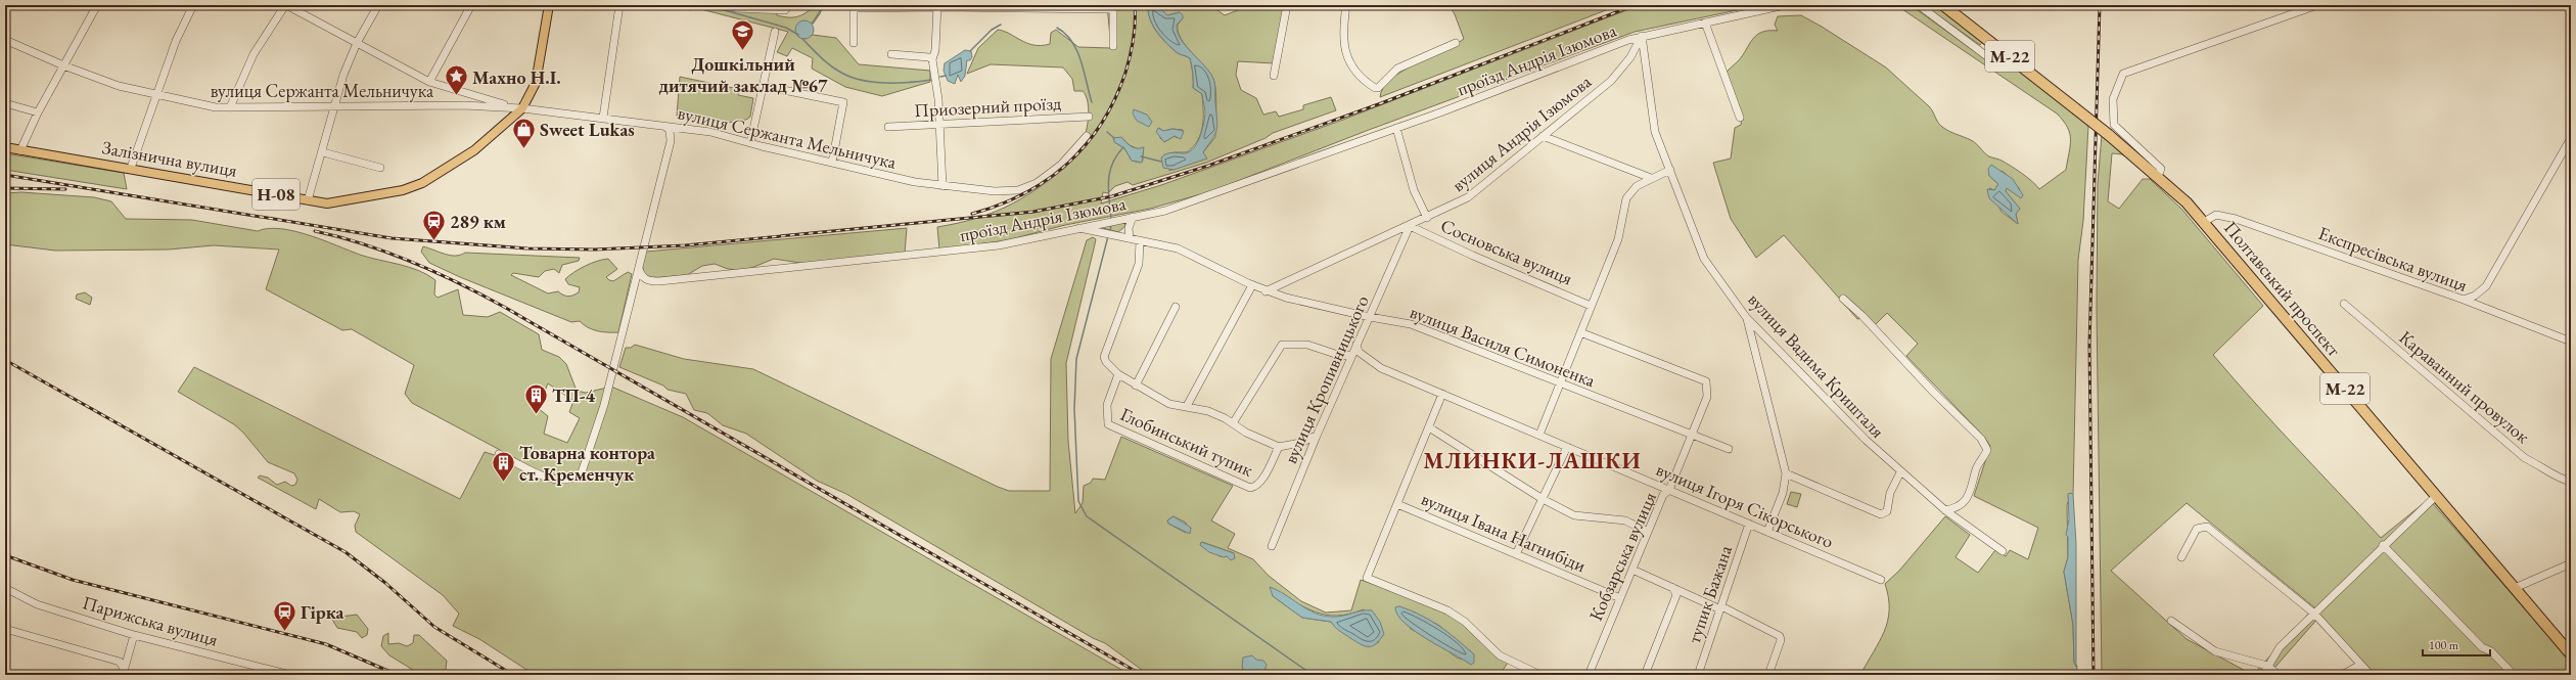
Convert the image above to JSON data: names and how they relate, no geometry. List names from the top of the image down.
{
  "streets": {
    "highway": ["М-22", "Полтавський проспект"],
    "main road": ["Залізнична вулиця", "Н-08"],
    "street": [
      "проїзд Андрія Ізюмова",
      "вулиця Сержанта Мельничука",
      "Приозерний проїзд",
      "вулиця Андрія Ізюмова",
      "Сосновська вулиця",
      "Експресівська вулиця",
      "вулиця Василя Симоненка",
      "вулиця Вадима Кришталя",
      "вулиця Кропивницького",
      "Караванний провулок",
      "Глобинський тупик",
      "вулиця Ігоря Сікорського",
      "вулиця Івана Нагнибіди",
      "Кобзарська вулиця",
      "тупик Бажана",
      "Парижська вулиця"
    ]
  },
  "crossings": [
    ["проїзд Андрія Ізюмова", "вулиця Андрія Ізюмова"],
    ["проїзд Андрія Ізюмова", "вулиця Василя Симоненка"],
    ["проїзд Андрія Ізюмова", "вулиця Вадима Кришталя"],
    ["вулиця Сержанта Мельничука", "Залізнична вулиця"],
    ["вулиця Сержанта Мельничука", "Н-08"],
    ["вулиця Андрія Ізюмова", "Сосновська вулиця"],
    ["вулиця Андрія Ізюмова", "вулиця Василя Симоненка"],
    ["вулиця Андрія Ізюмова", "вулиця Вадима Кришталя"],
    ["вулиця Андрія Ізюмова", "вулиця Кропивницького"],
    ["Залізнична вулиця", "Н-08"],
    ["Сосновська вулиця", "вулиця Кропивницького"],
    ["Експресівська вулиця", "Полтавський проспект"],
    ["вулиця Василя Симоненка", "вулиця Кропивницького"],
    ["вулиця Василя Симоненка", "Кобзарська вулиця"],
    ["вулиця Кропивницького", "вулиця Ігоря Сікорського"],
    ["вулиця Ігоря Сікорського", "Кобзарська вулиця"],
    ["вулиця Ігоря Сікорського", "тупик Бажана"],
    ["вулиця Івана Нагнибіди", "Кобзарська вулиця"]
  ],
  "districts": ["МЛИНКИ-ЛАШКИ"],
  "places": {
    "school or university": ["Дошкільний дитячий заклад №67"],
    "place": ["Махно Н.І."],
    "shop": ["Sweet Lukas"],
    "station": ["289 км", "Гірка"],
    "building": ["ТП-4", "Товарна контора ст. Кременчук"]
  },
  "scale_bar": "100 m"
}
